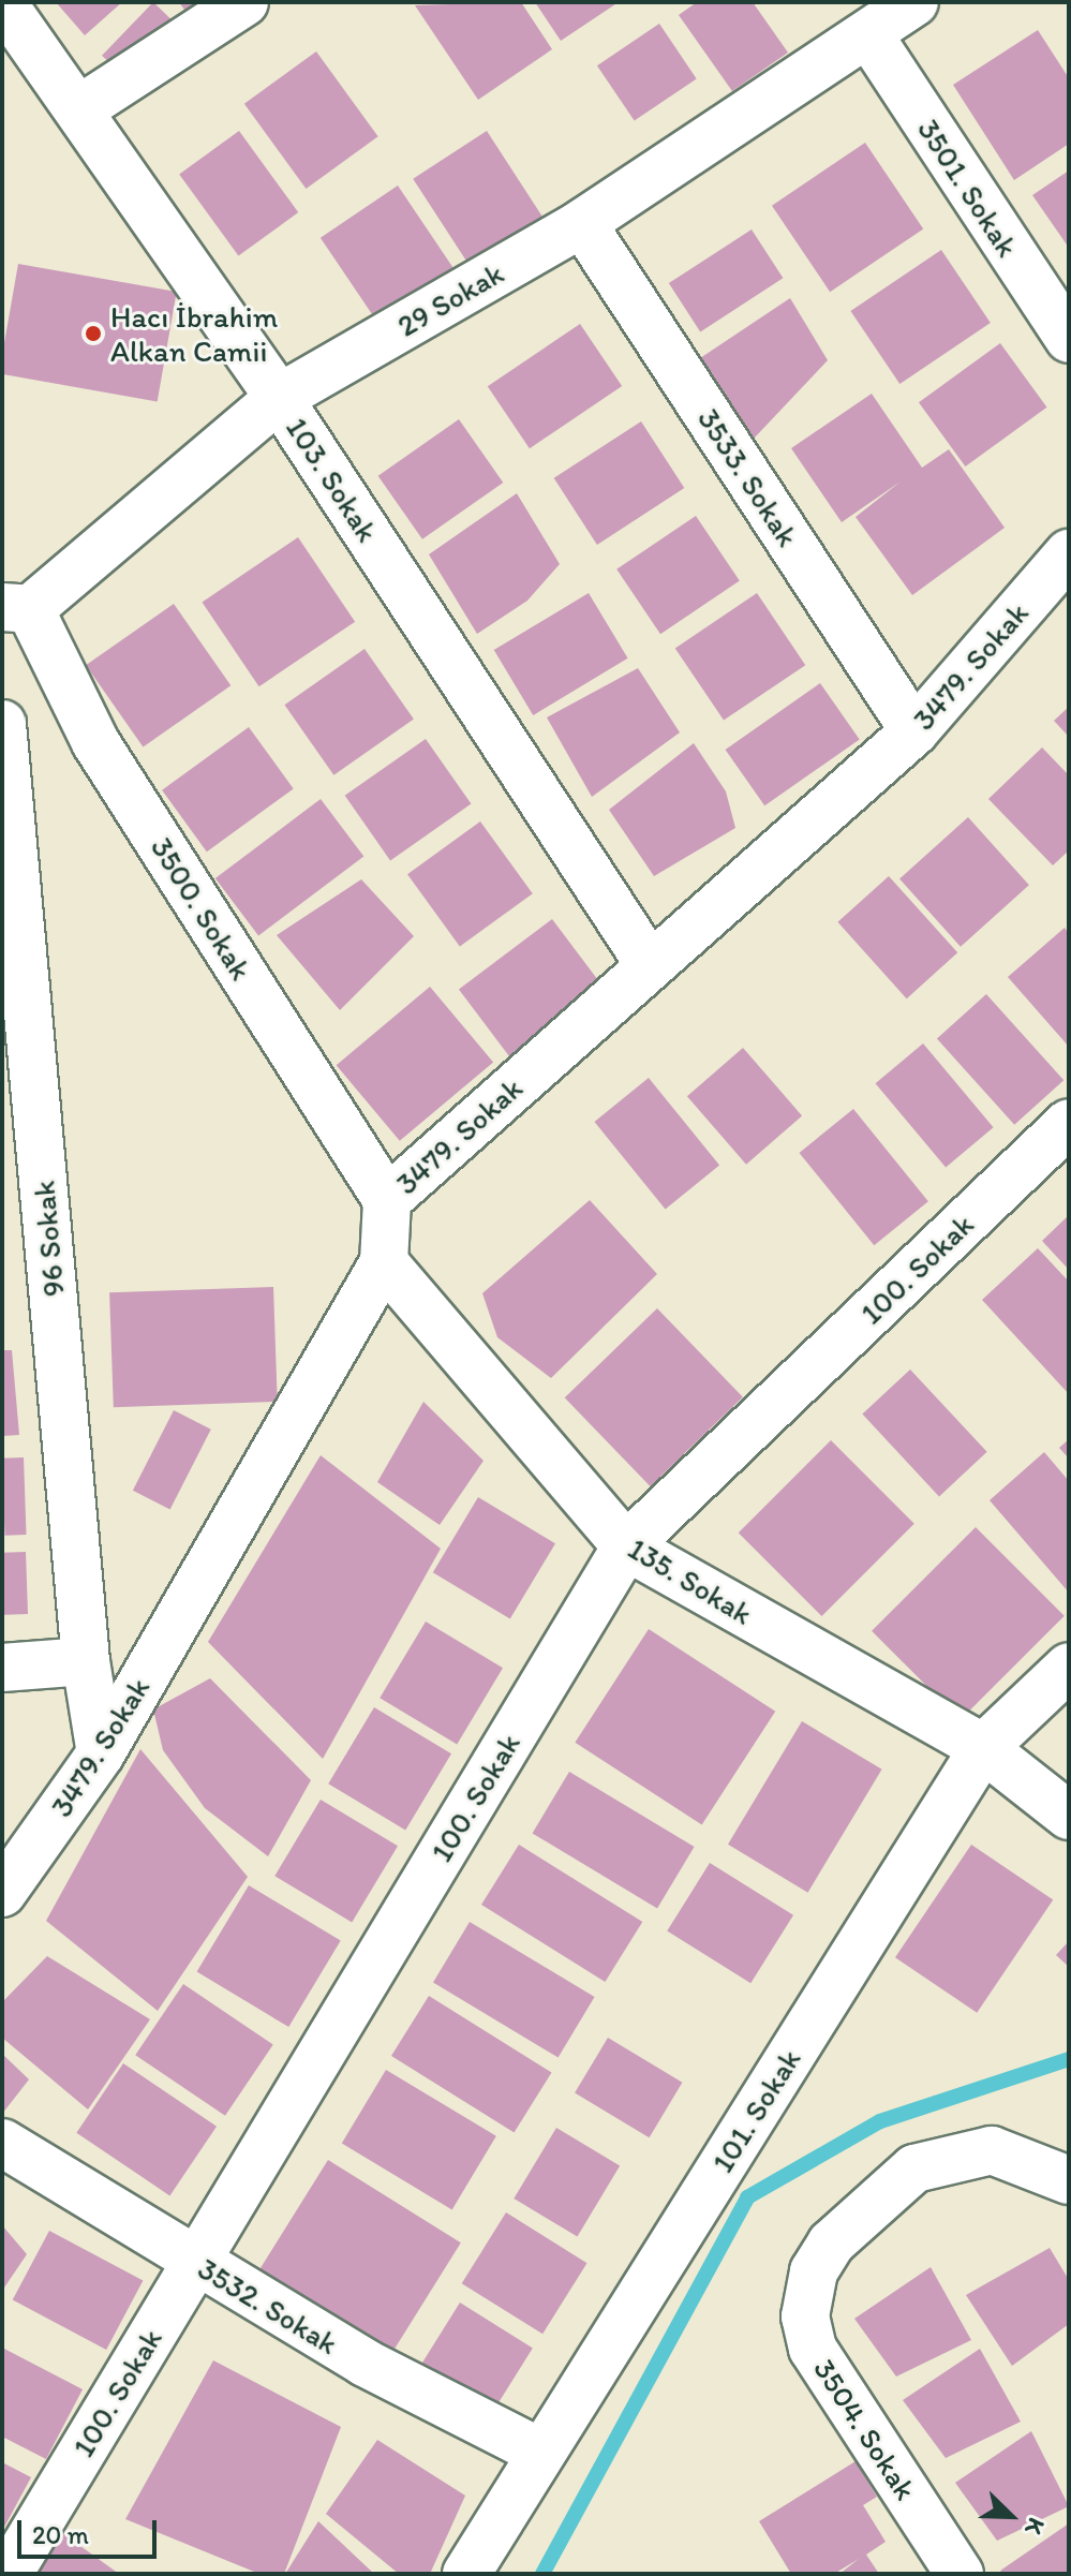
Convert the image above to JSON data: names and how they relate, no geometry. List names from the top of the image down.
{
  "streets": {
    "street": [
      "3501. Sokak",
      "29 Sokak",
      "3533. Sokak",
      "103. Sokak",
      "3479. Sokak",
      "3500. Sokak",
      "96 Sokak",
      "100. Sokak",
      "135. Sokak",
      "101. Sokak",
      "3532. Sokak",
      "3504. Sokak"
    ]
  },
  "crossings": [
    ["3501. Sokak", "29 Sokak"],
    ["29 Sokak", "3533. Sokak"],
    ["29 Sokak", "103. Sokak"],
    ["29 Sokak", "3500. Sokak"],
    ["3533. Sokak", "3479. Sokak"],
    ["103. Sokak", "3479. Sokak"],
    ["3479. Sokak", "3500. Sokak"],
    ["3479. Sokak", "96 Sokak"],
    ["3479. Sokak", "135. Sokak"],
    ["100. Sokak", "135. Sokak"],
    ["100. Sokak", "3532. Sokak"],
    ["135. Sokak", "101. Sokak"],
    ["101. Sokak", "3532. Sokak"]
  ],
  "places": ["Hacı İbrahim Alkan Camii"],
  "scale_bar": "20 m",
  "north": "bottom right"
}
